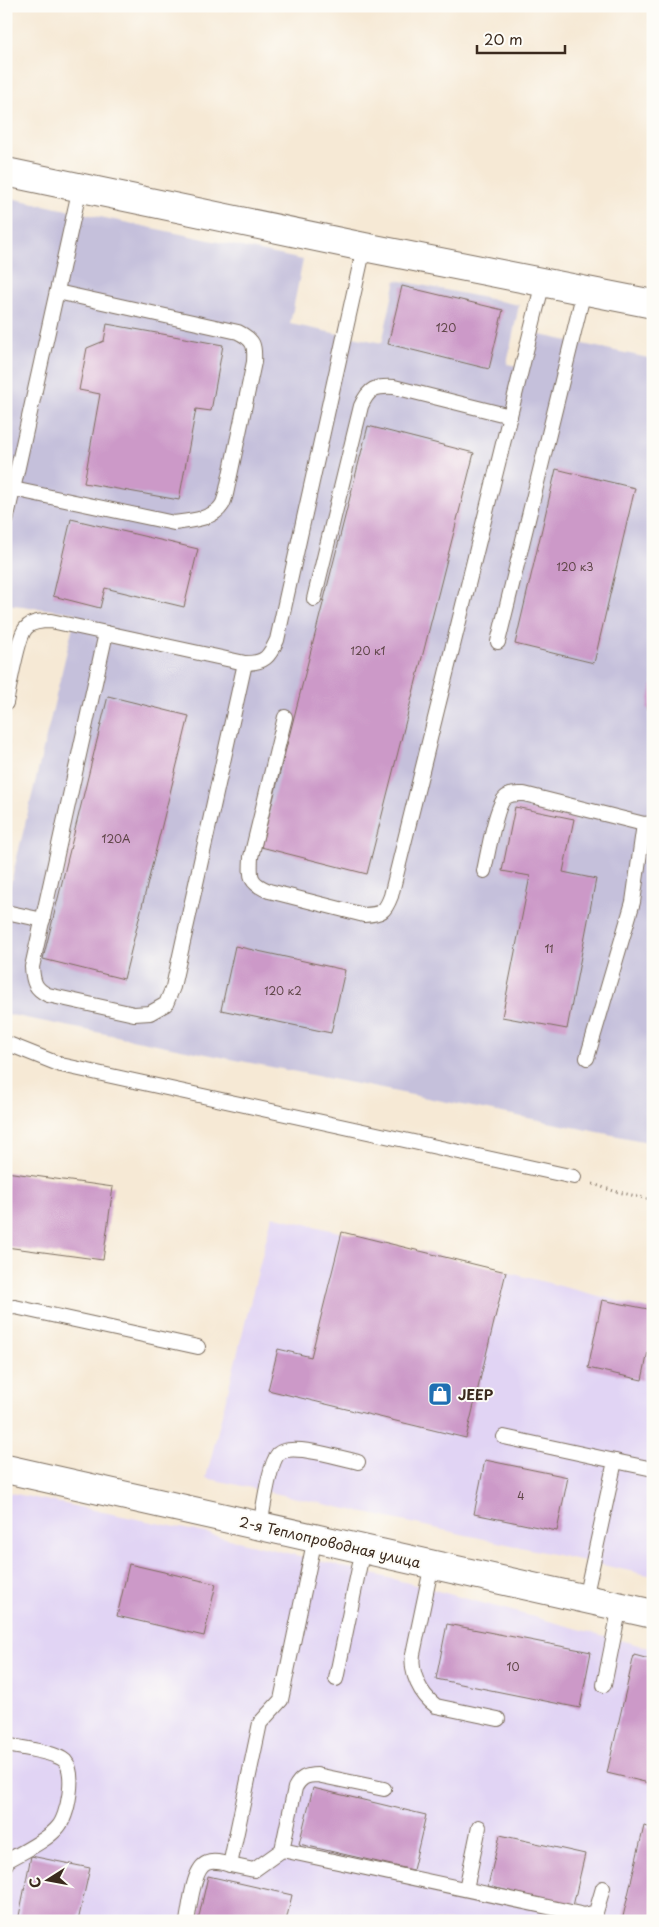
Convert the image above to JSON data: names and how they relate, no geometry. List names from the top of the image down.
{
  "streets": {
    "street": ["2-я Теплопроводная улица"]
  },
  "places": {
    "shop": ["JEEP"]
  },
  "house_numbers": [
    "120",
    "120 к3",
    "120 к1",
    "120А",
    "11",
    "120 к2",
    "4",
    "10"
  ],
  "scale_bar": "20 m",
  "north": "left"
}
